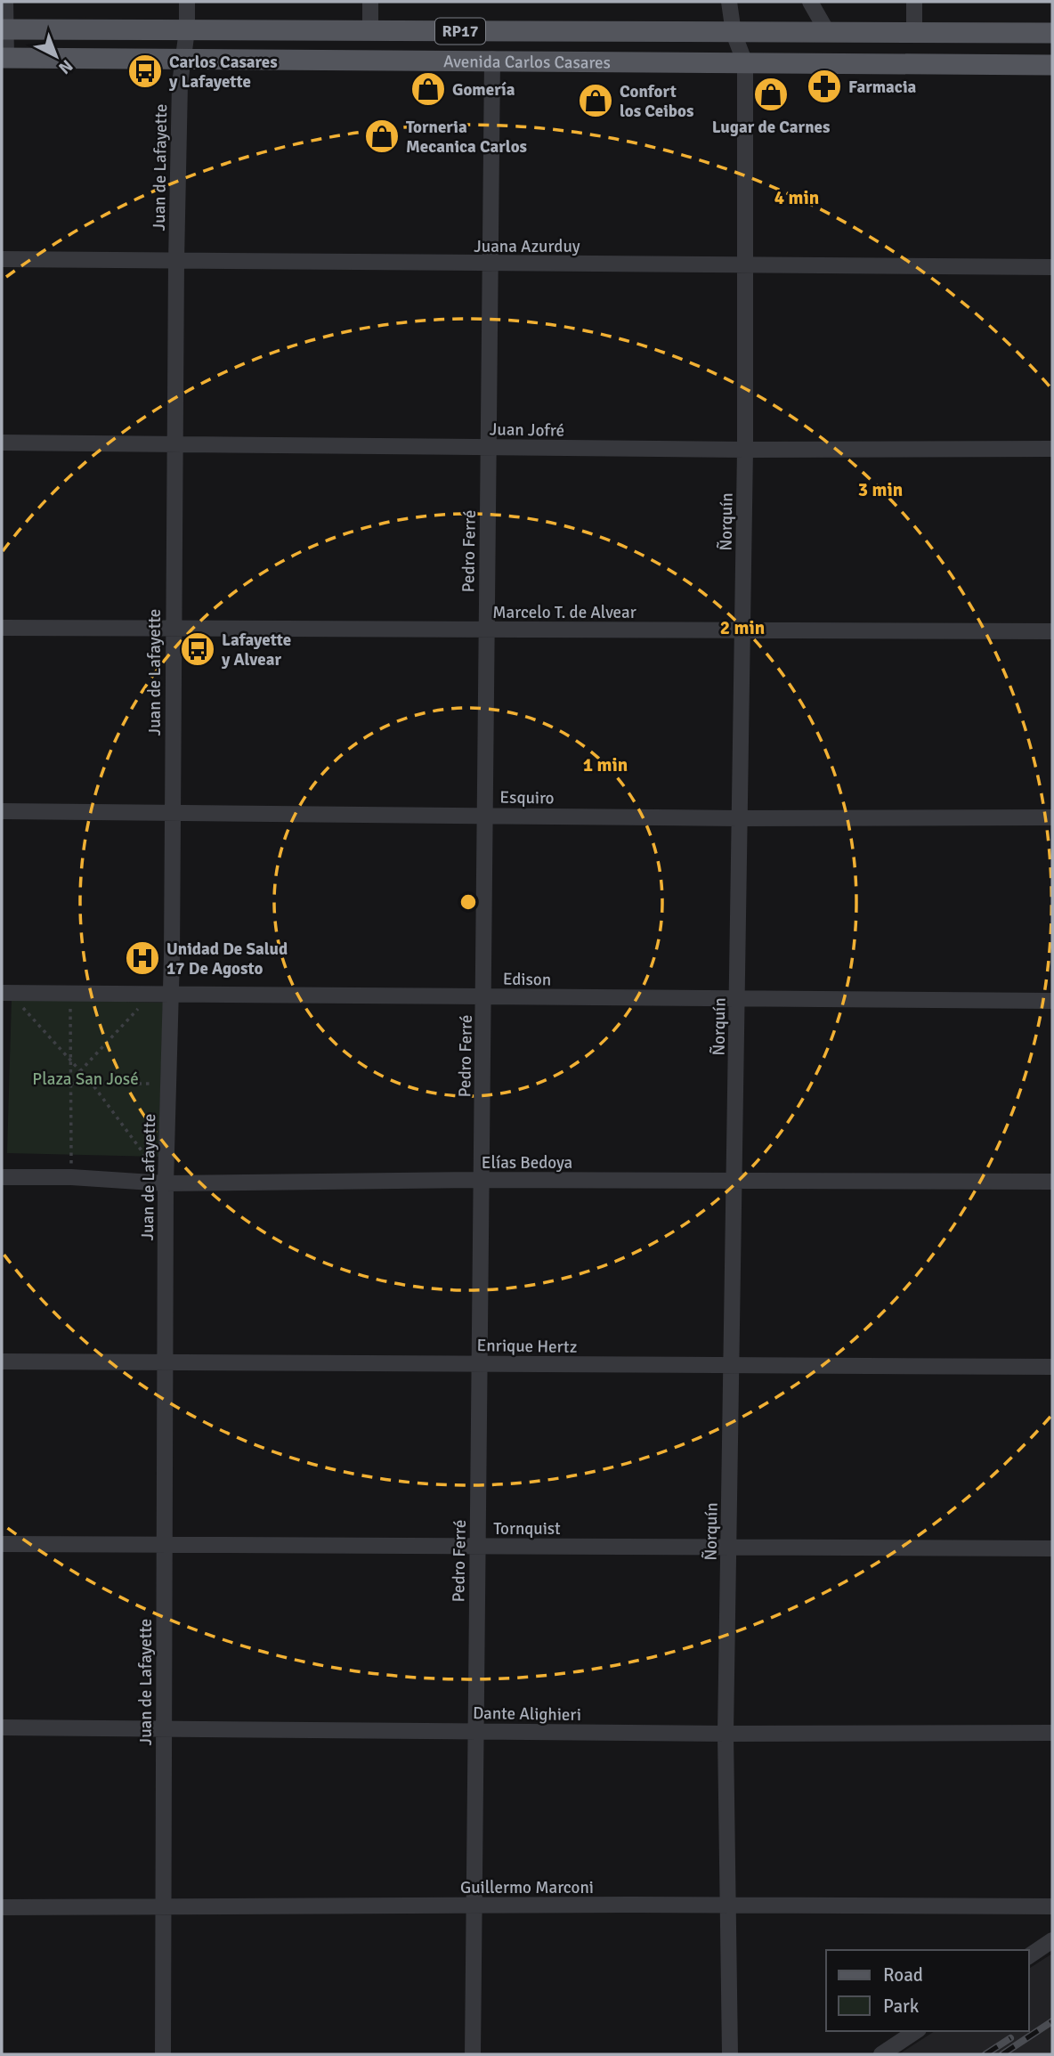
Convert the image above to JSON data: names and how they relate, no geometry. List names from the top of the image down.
{
  "streets": {
    "main road": ["RP17", "Avenida Carlos Casares"],
    "street": [
      "Juan de Lafayette",
      "Juana Azurduy",
      "Juan Jofré",
      "Ñorquín",
      "Pedro Ferré",
      "Marcelo T. de Alvear",
      "Esquiro",
      "Edison",
      "Elías Bedoya",
      "Enrique Hertz",
      "Tornquist",
      "Dante Alighieri",
      "Guillermo Marconi"
    ]
  },
  "crossings": [
    ["Avenida Carlos Casares", "Juan de Lafayette"],
    ["Avenida Carlos Casares", "Ñorquín"],
    ["Avenida Carlos Casares", "Pedro Ferré"],
    ["Juan de Lafayette", "Juana Azurduy"],
    ["Juan de Lafayette", "Juan Jofré"],
    ["Juan de Lafayette", "Marcelo T. de Alvear"],
    ["Juan de Lafayette", "Esquiro"],
    ["Juan de Lafayette", "Edison"],
    ["Juan de Lafayette", "Elías Bedoya"],
    ["Juan de Lafayette", "Enrique Hertz"],
    ["Juan de Lafayette", "Tornquist"],
    ["Juan de Lafayette", "Dante Alighieri"],
    ["Juan de Lafayette", "Guillermo Marconi"],
    ["Juana Azurduy", "Ñorquín"],
    ["Juana Azurduy", "Pedro Ferré"],
    ["Juan Jofré", "Ñorquín"],
    ["Juan Jofré", "Pedro Ferré"],
    ["Ñorquín", "Marcelo T. de Alvear"],
    ["Ñorquín", "Esquiro"],
    ["Ñorquín", "Edison"],
    ["Ñorquín", "Elías Bedoya"],
    ["Ñorquín", "Enrique Hertz"],
    ["Ñorquín", "Tornquist"],
    ["Ñorquín", "Dante Alighieri"],
    ["Ñorquín", "Guillermo Marconi"],
    ["Pedro Ferré", "Marcelo T. de Alvear"],
    ["Pedro Ferré", "Esquiro"],
    ["Pedro Ferré", "Edison"],
    ["Pedro Ferré", "Elías Bedoya"],
    ["Pedro Ferré", "Enrique Hertz"],
    ["Pedro Ferré", "Tornquist"],
    ["Pedro Ferré", "Dante Alighieri"],
    ["Pedro Ferré", "Guillermo Marconi"]
  ],
  "parks": ["Plaza San José"],
  "places": {
    "bus stop": ["Carlos Casares y Lafayette", "Lafayette y Alvear"],
    "pharmacy": ["Farmacia"],
    "shop": [
      "Gomería",
      "Lugar de Carnes",
      "Confort los Ceibos",
      "Torneria Mecanica Carlos"
    ],
    "hospital": ["Unidad De Salud 17 De Agosto"]
  },
  "legend": ["Road", "Park"],
  "north": "bottom right",
  "rings": [
    "4 min",
    "3 min",
    "2 min",
    "1 min"
  ]
}
